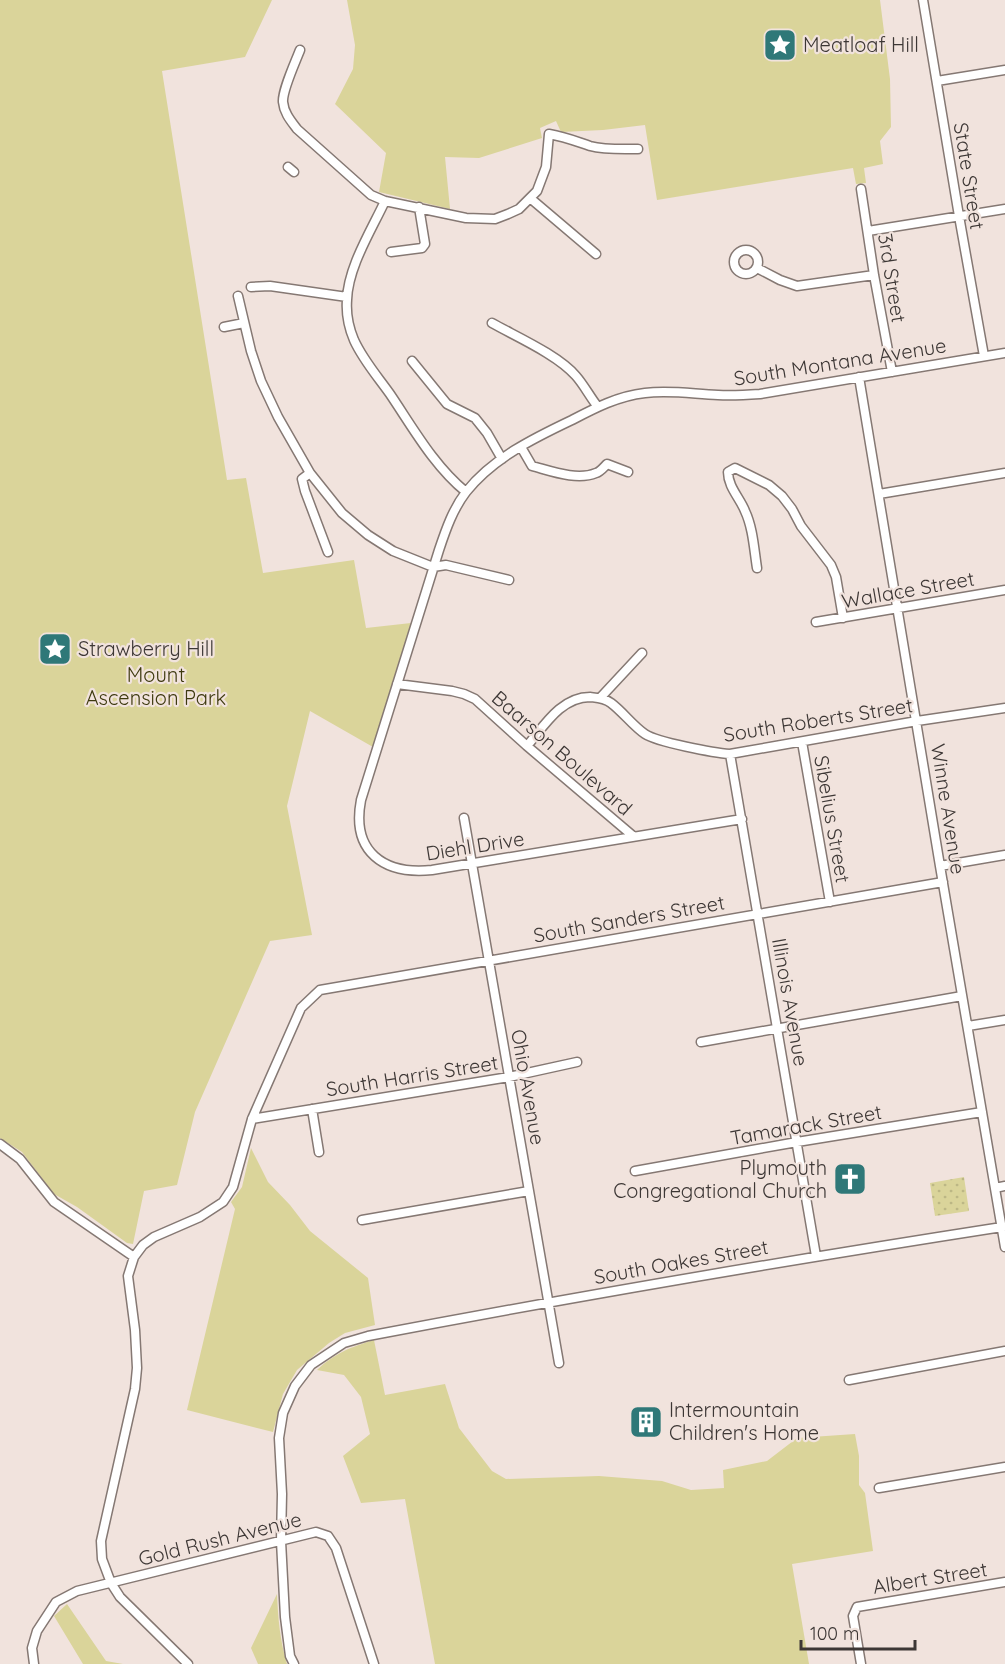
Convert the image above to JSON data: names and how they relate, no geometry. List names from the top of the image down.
{
  "streets": {
    "street": [
      "State Street",
      "3rd Street",
      "South Montana Avenue",
      "Wallace Street",
      "South Roberts Street",
      "Baarson Boulevard",
      "Winne Avenue",
      "Sibelius Street",
      "Diehl Drive",
      "South Sanders Street",
      "Illinois Avenue",
      "South Harris Street",
      "Ohio Avenue",
      "Tamarack Street",
      "South Oakes Street",
      "Gold Rush Avenue",
      "Albert Street"
    ]
  },
  "crossings": [
    ["State Street", "South Montana Avenue"],
    ["3rd Street", "South Montana Avenue"],
    ["South Montana Avenue", "Winne Avenue"],
    ["South Montana Avenue", "Diehl Drive"],
    ["Wallace Street", "Winne Avenue"],
    ["South Roberts Street", "Winne Avenue"],
    ["South Roberts Street", "Sibelius Street"],
    ["South Roberts Street", "Illinois Avenue"],
    ["Baarson Boulevard", "Diehl Drive"],
    ["Winne Avenue", "South Sanders Street"],
    ["Winne Avenue", "Tamarack Street"],
    ["Winne Avenue", "South Oakes Street"],
    ["Sibelius Street", "South Sanders Street"],
    ["Diehl Drive", "Illinois Avenue"],
    ["Diehl Drive", "Ohio Avenue"],
    ["South Sanders Street", "Illinois Avenue"],
    ["South Sanders Street", "South Harris Street"],
    ["South Sanders Street", "Ohio Avenue"],
    ["Illinois Avenue", "Tamarack Street"],
    ["Illinois Avenue", "South Oakes Street"],
    ["South Harris Street", "Ohio Avenue"],
    ["Ohio Avenue", "South Oakes Street"],
    ["South Oakes Street", "Gold Rush Avenue"]
  ],
  "parks": ["Mount Ascension Park"],
  "places": {
    "place": ["Meatloaf Hill", "Strawberry Hill"],
    "church": ["Plymouth Congregational Church"],
    "building": ["Intermountain Children's Home"]
  },
  "scale_bar": "100 m"
}
